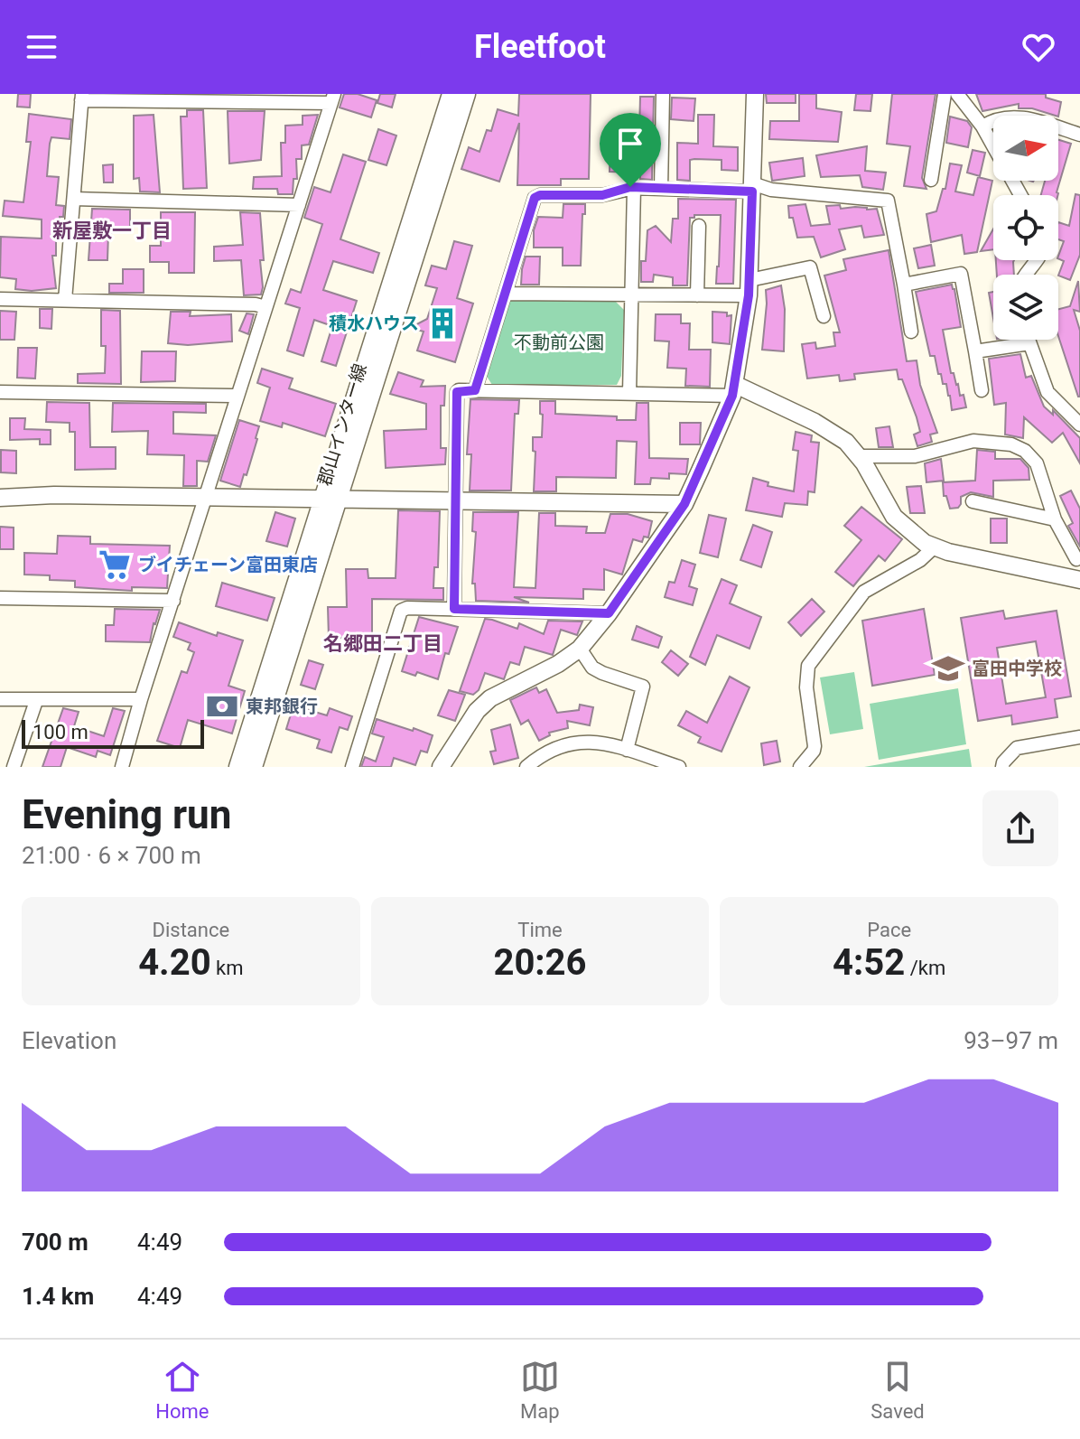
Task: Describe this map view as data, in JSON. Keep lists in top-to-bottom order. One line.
{"streets":{"street":["郡山インター線"]},"districts":["新屋敷一丁目","名郷田二丁目"],"parks":["不動前公園"],"places":{"building":["積水ハウス"],"supermarket":["ブイチェーン富田東店"],"school or university":["富田中学校"],"bank":["東邦銀行"]},"scale_bar":"100 m","north":"right","page":{"header":"Fleetfoot","scale":"100 m","heading":["Evening run","21:00 · 6 × 700 m"],"stats":[["Distance","4.20 km"],["Time","20:26"],["Pace","4:52 /km"]],"chart":["Elevation","93–97 m"],"list":[{"name":"700 m","note":"4:49"},{"name":"1.4 km","note":"4:49"}],"tabs":["Home","Map","Saved"]}}
